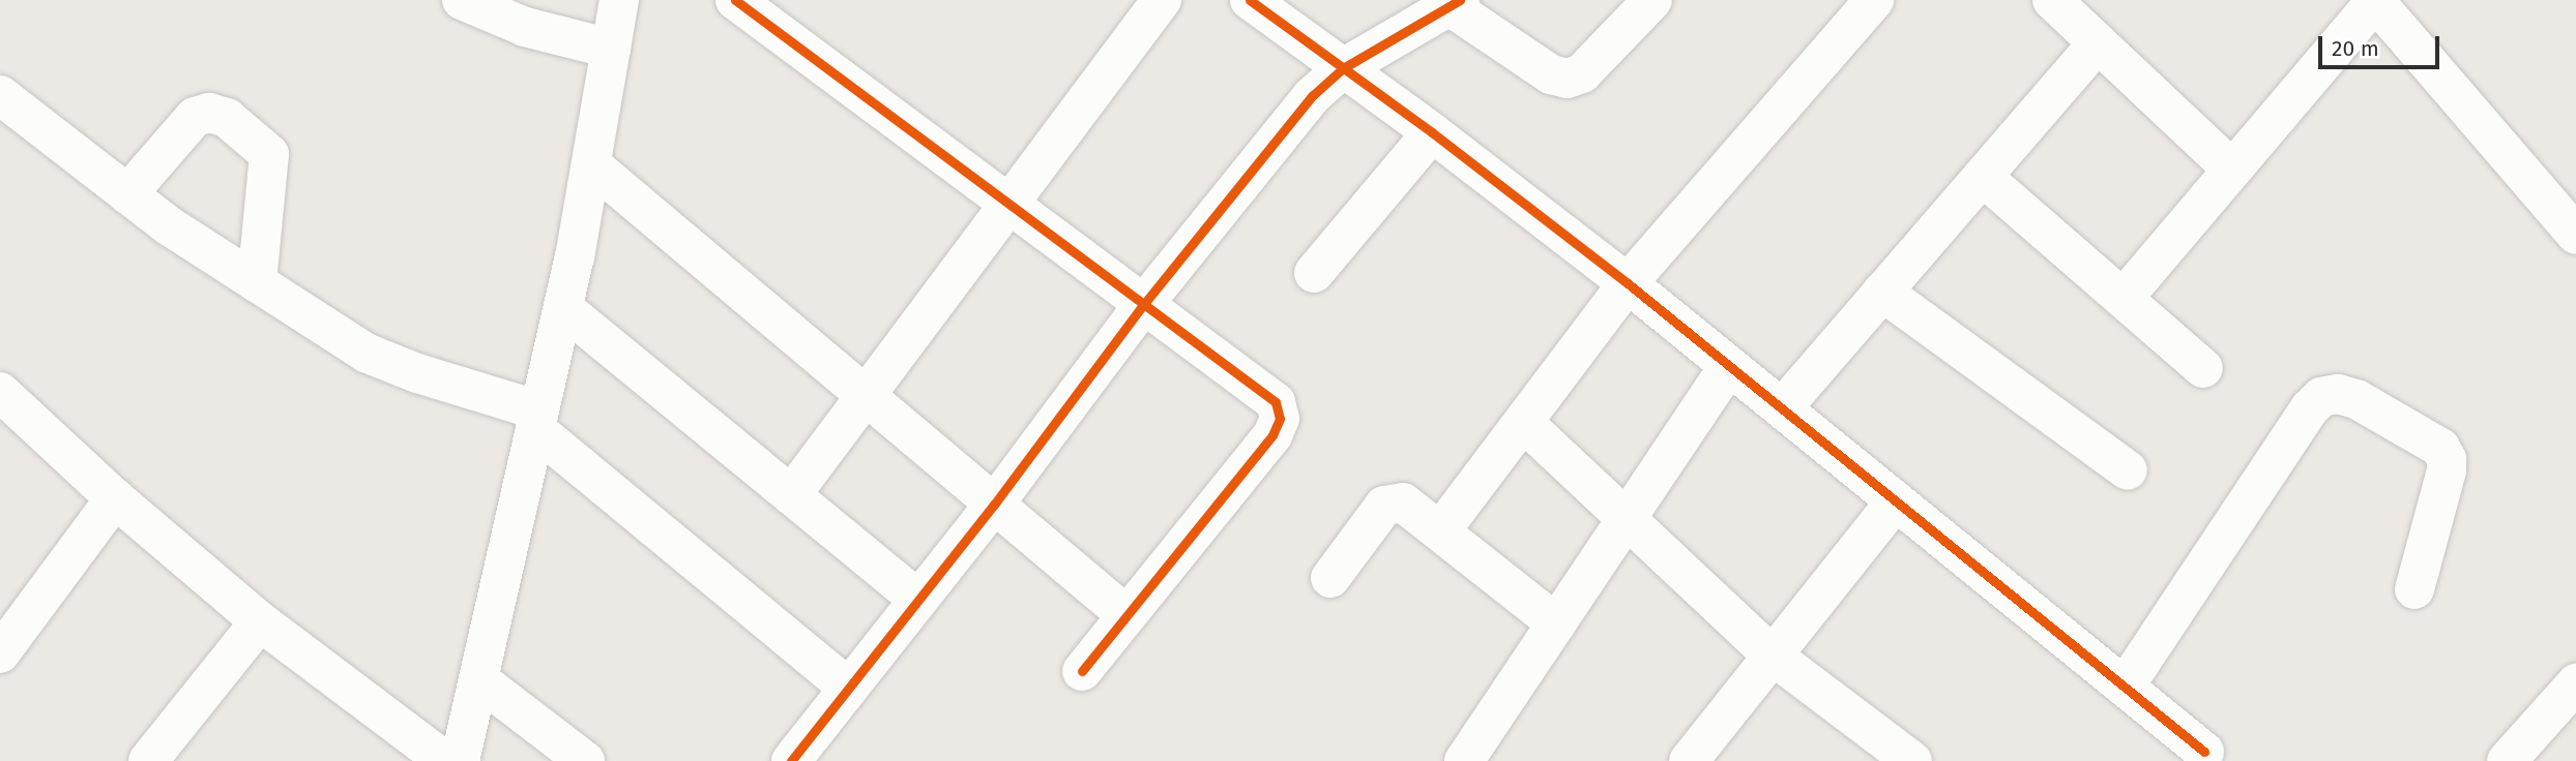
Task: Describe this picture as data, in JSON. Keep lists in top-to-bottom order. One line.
{"scale_bar":"20 m"}
